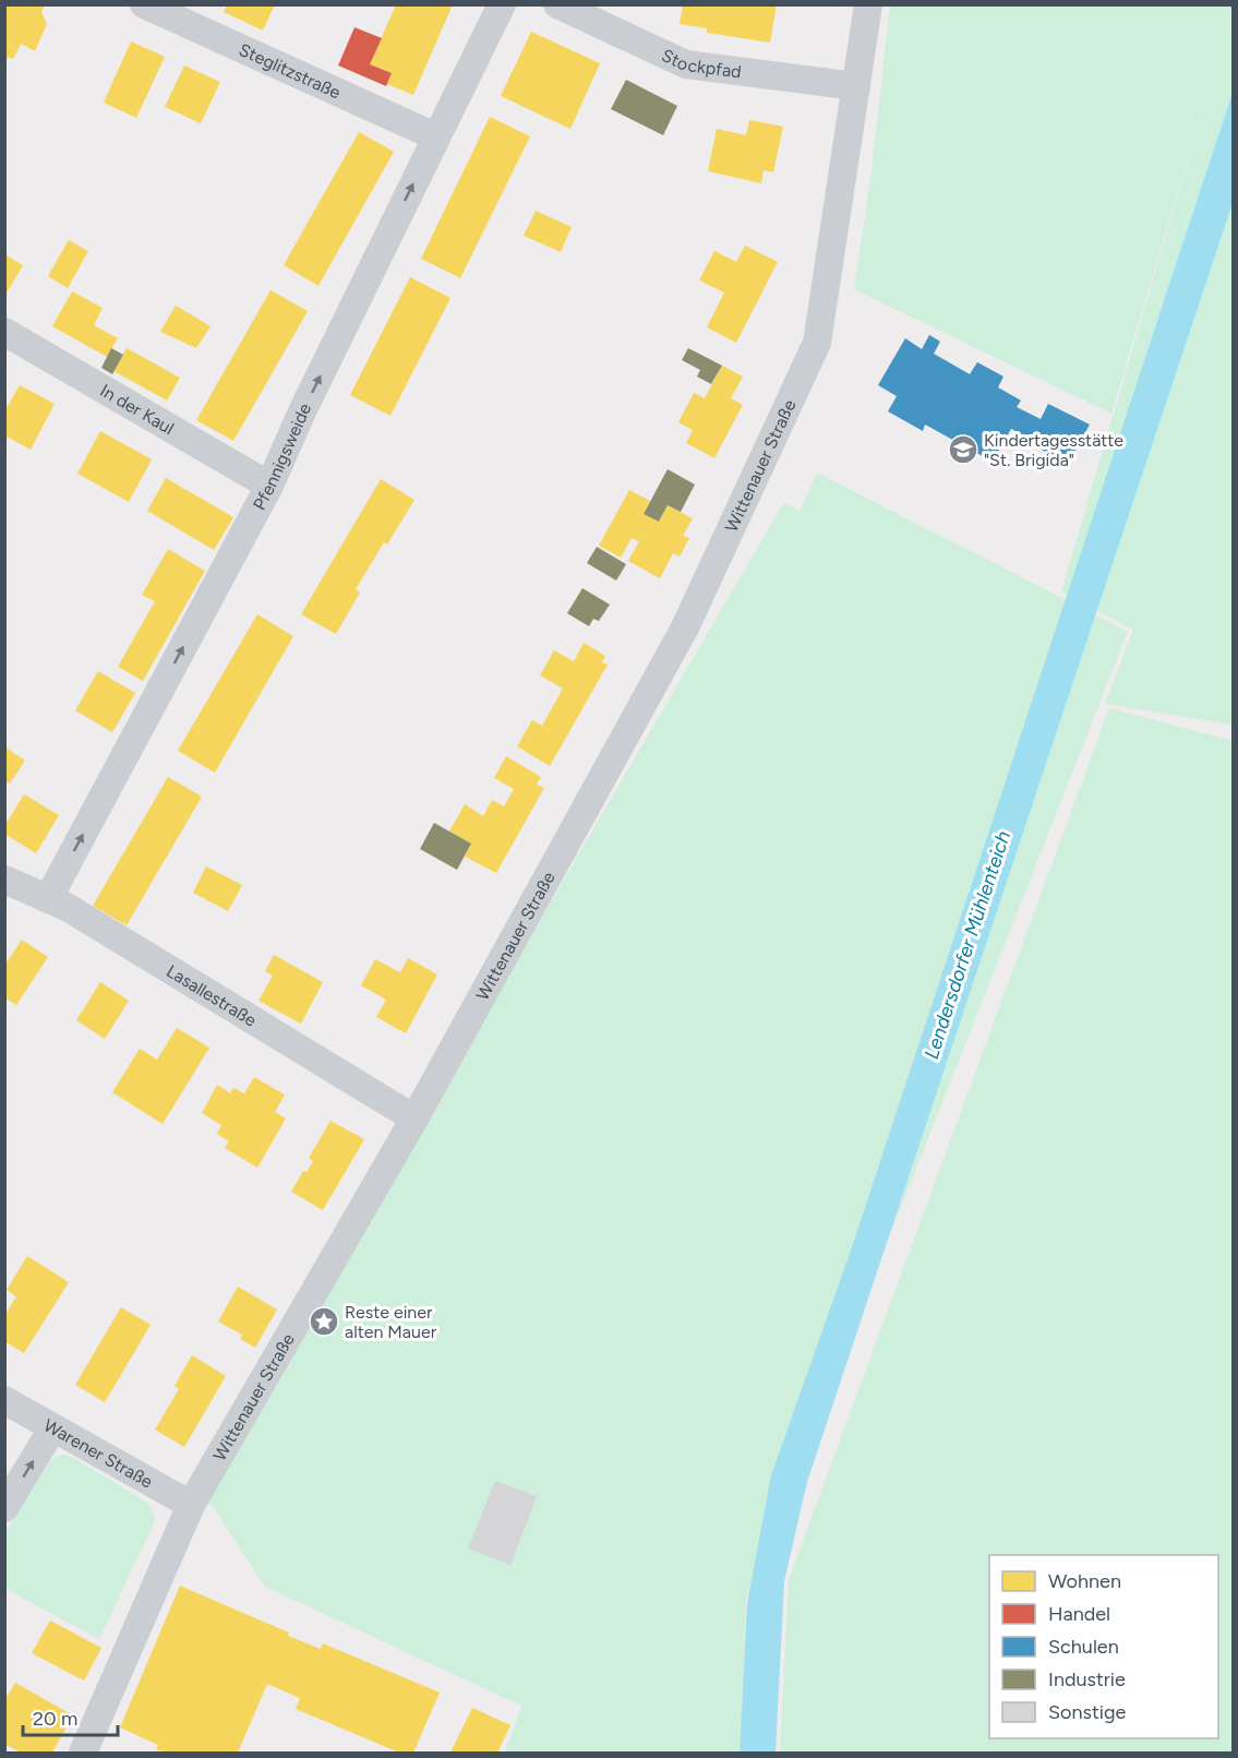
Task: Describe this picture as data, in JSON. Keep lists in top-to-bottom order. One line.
{"streets":{"street":["Stockpfad","Steglitzstraße","In der Kaul","Pfennigsweide","Wittenauer Straße","Lasallestraße","Warener Straße"]},"crossings":[["Stockpfad","Wittenauer Straße"],["Steglitzstraße","Pfennigsweide"],["In der Kaul","Pfennigsweide"],["Pfennigsweide","Lasallestraße"],["Wittenauer Straße","Lasallestraße"],["Wittenauer Straße","Warener Straße"]],"one_way":["Pfennigsweide"],"water":["Lendersdorfer Mühlenteich"],"places":{"school or university":["Kindertagesstätte \"St. Brigida\""],"place":["Reste einer alten Mauer"]},"legend":["Wohnen","Handel","Schulen","Industrie","Sonstige"],"scale_bar":"20 m"}
